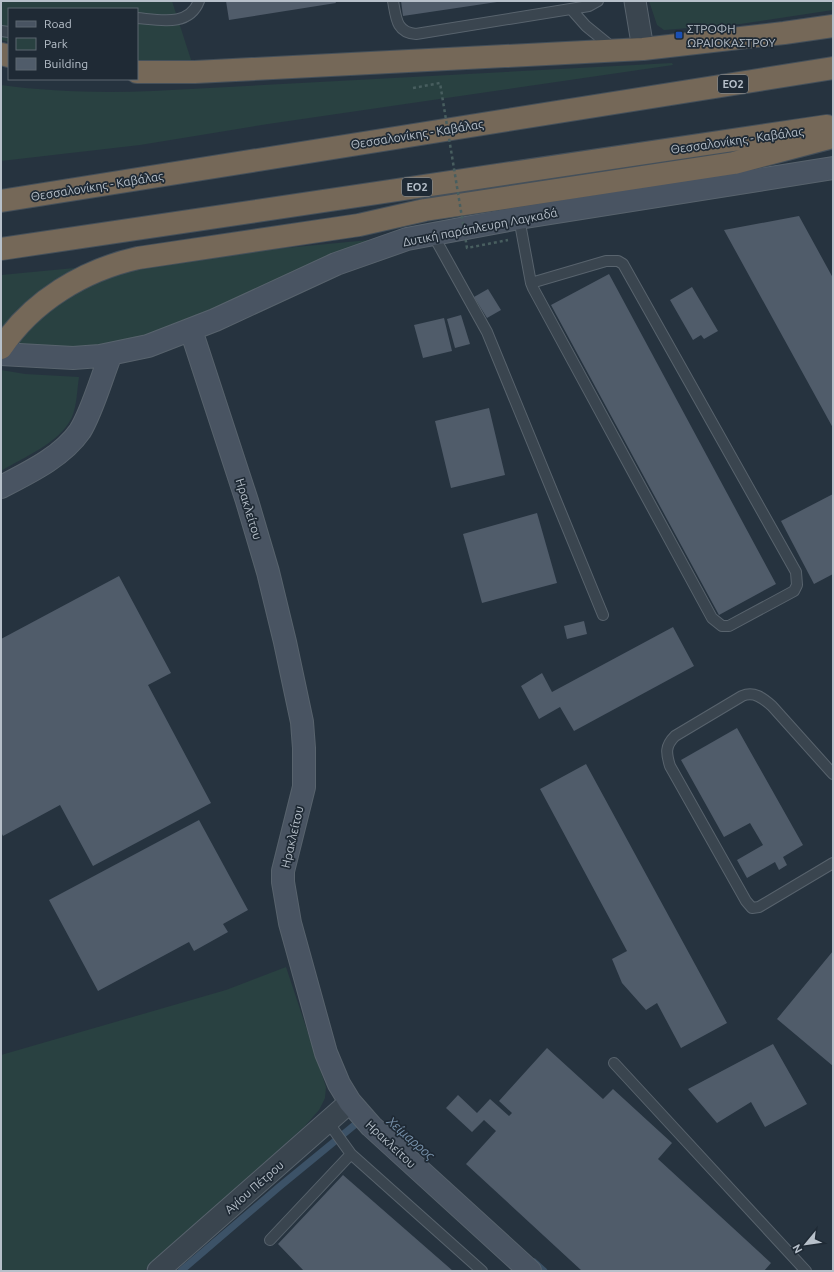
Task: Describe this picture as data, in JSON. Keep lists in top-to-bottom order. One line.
{"streets":{"highway":["ΕΟ2","Θεσσαλονίκης - Καβάλας"],"street":["Δυτική παράπλευρη Λαγκαδά","Ηρακλείτου","Αγίου Πέτρου"]},"crossings":[["Δυτική παράπλευρη Λαγκαδά","Ηρακλείτου"],["Ηρακλείτου","Αγίου Πέτρου"]],"water":["Χείμαρρος"],"places":{"transit":["ΣΤΡΟΦΗ ΩΡΑΙΟΚΑΣΤΡΟΥ"]},"legend":["Road","Park","Building"],"north":"bottom left"}
